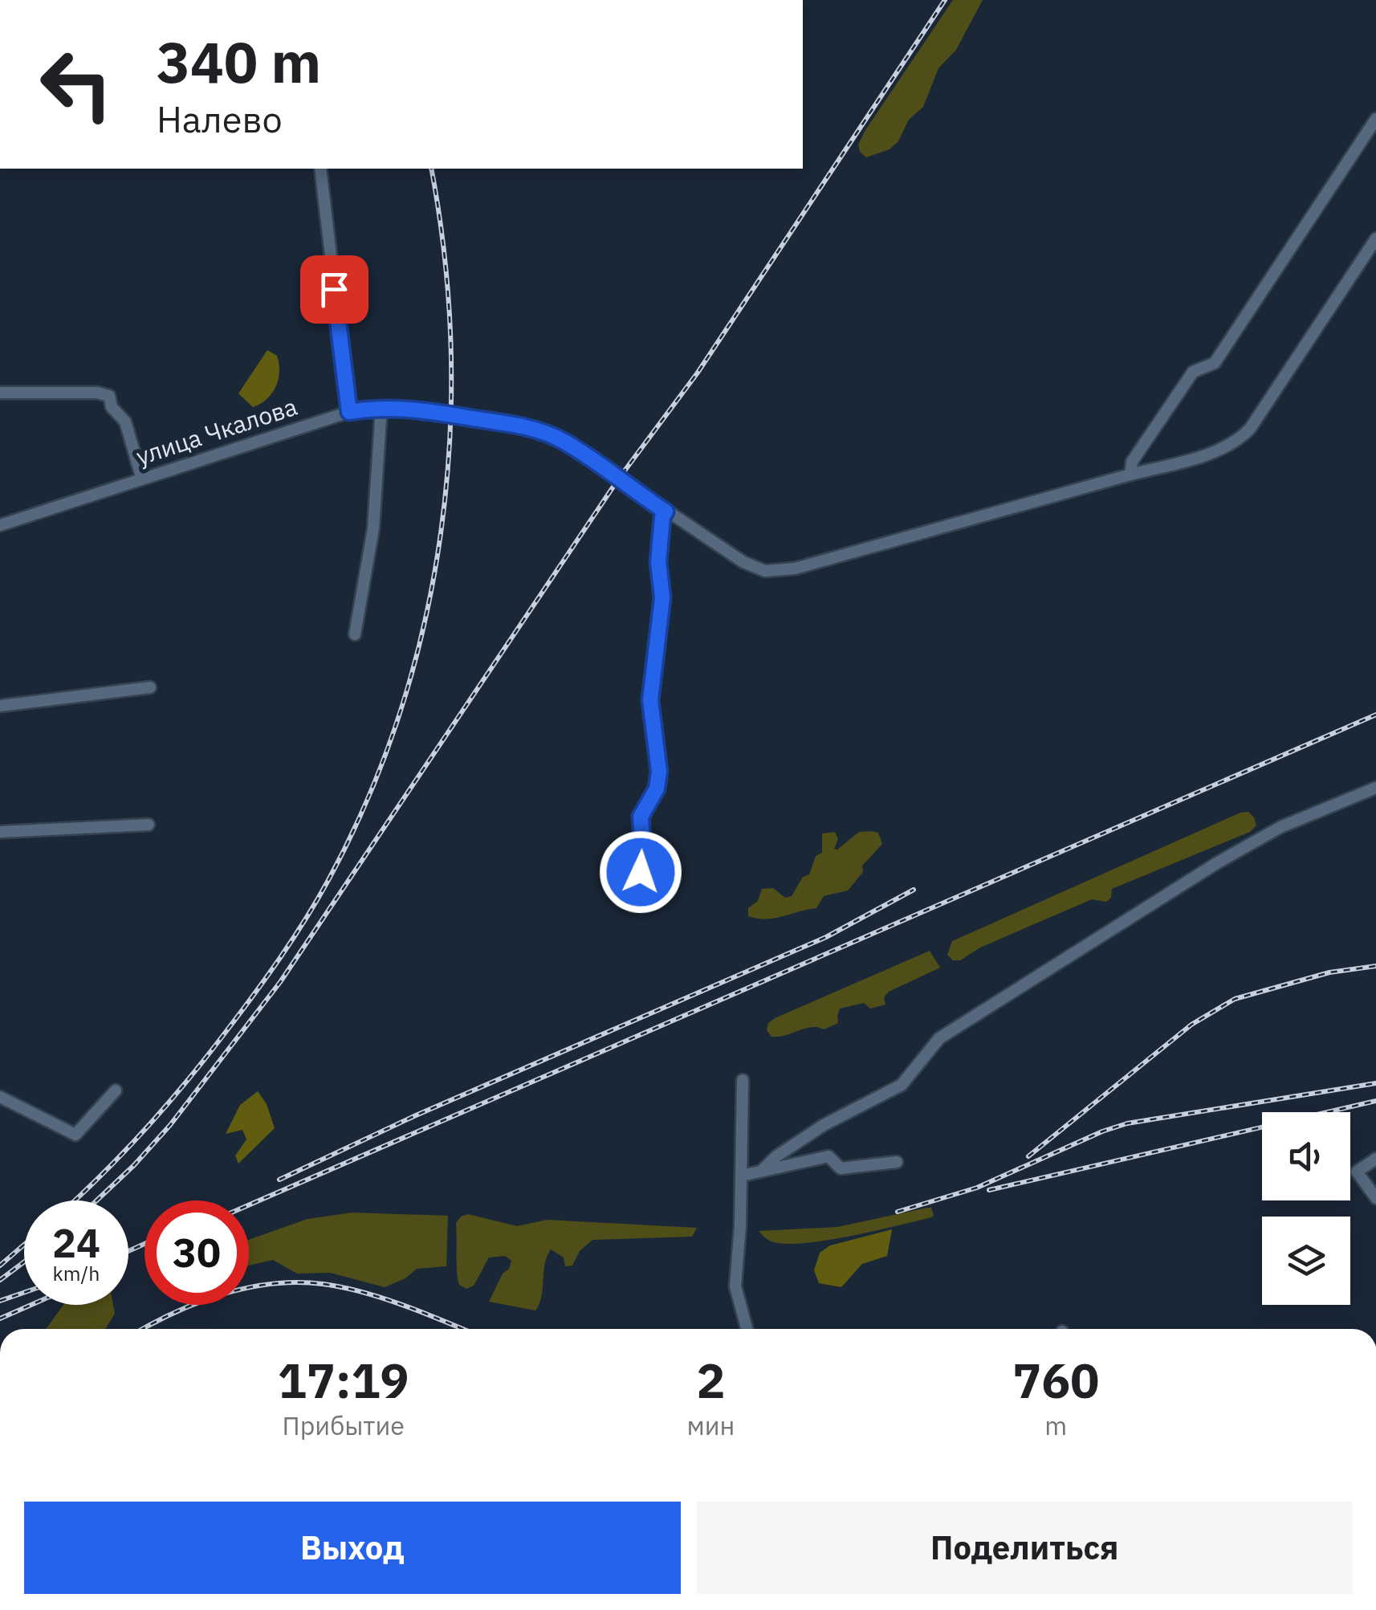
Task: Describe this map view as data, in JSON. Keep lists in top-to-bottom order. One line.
{"streets":{"street":["улица Чкалова"]},"page":{"turn":["340 m","Налево"],"speed":"24 km/h","limit":"30","eta":["17:19","Прибытие","2","мин","760","m"],"buttons":["Выход","Поделиться"]}}
